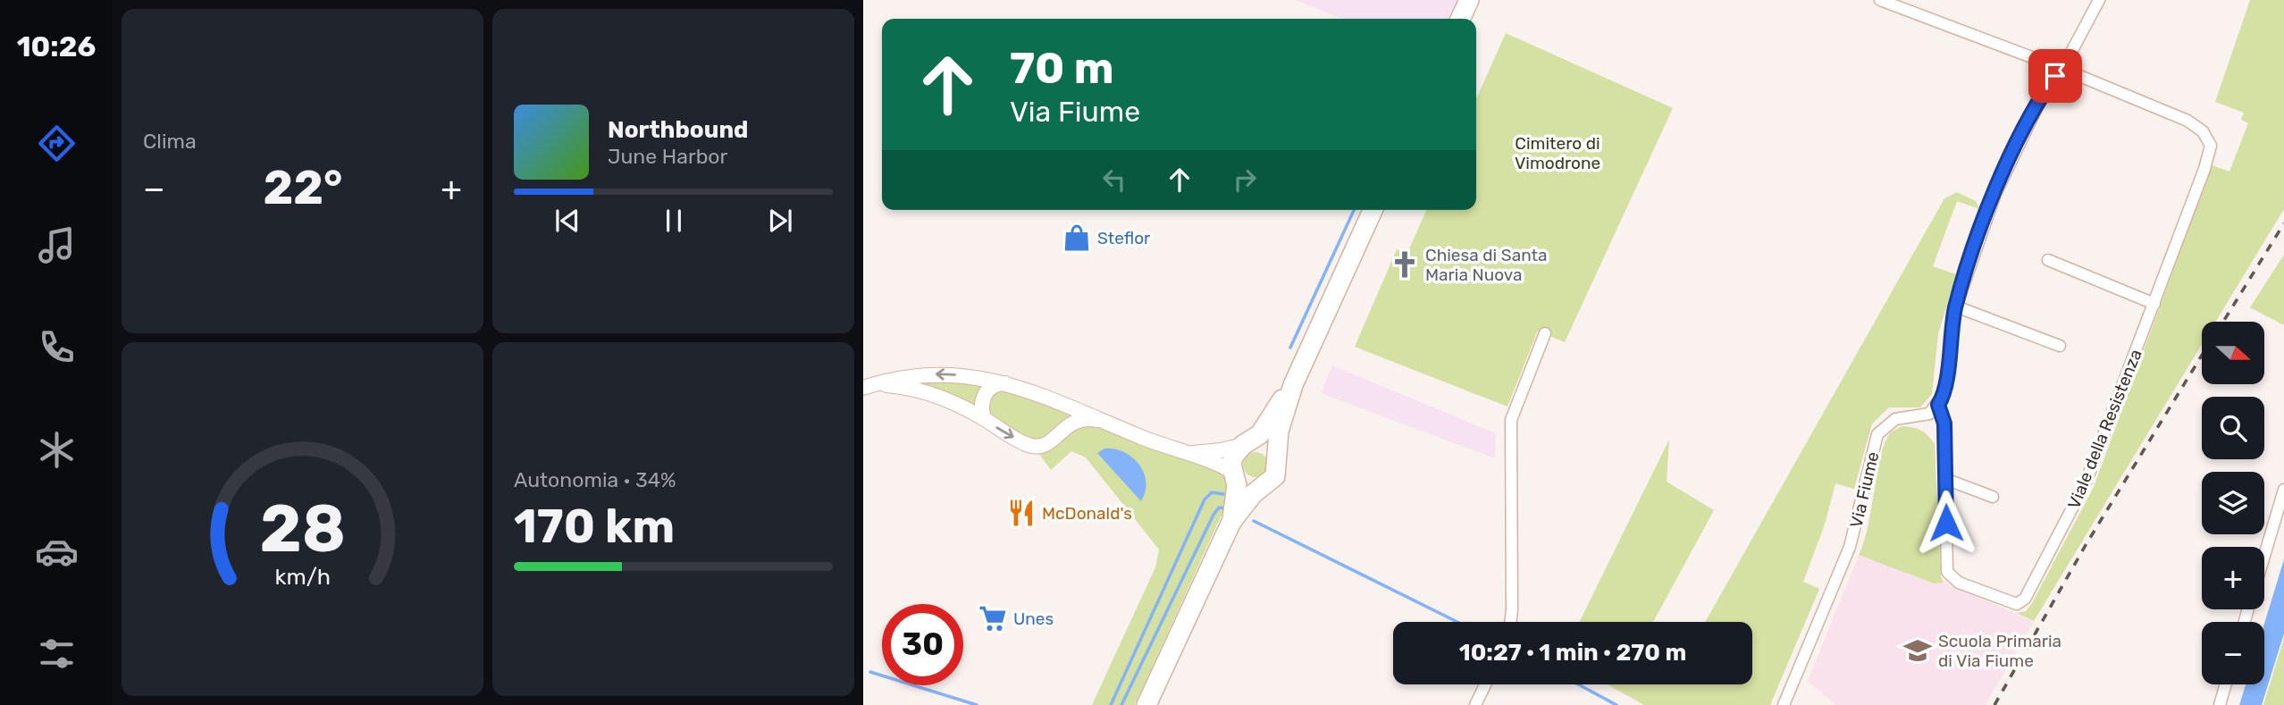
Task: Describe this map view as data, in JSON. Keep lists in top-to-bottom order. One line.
{"streets":{"street":["Viale della Resistenza","Via Fiume"]},"crossings":[["Viale della Resistenza","Via Fiume"]],"parks":["Cimitero di Vimodrone"],"places":{"shop":["Steflor"],"church":["Chiesa di Santa Maria Nuova"],"restaurant":["McDonald's"],"supermarket":["Unes"],"school or university":["Scuola Primaria di Via Fiume"]},"north":"right","page":{"tabs":"10:26","tile":["Clima",["Autonomia · 34%","170 km"]],"turn":["70 m","Via Fiume"],"song":["Northbound","June Harbor"],"heat":["−","22°","+"],"map_buttons":["+","−"],"limit":"30","trip":"10:27 · 1 min · 270 m","gauge":["28","km/h"]}}
